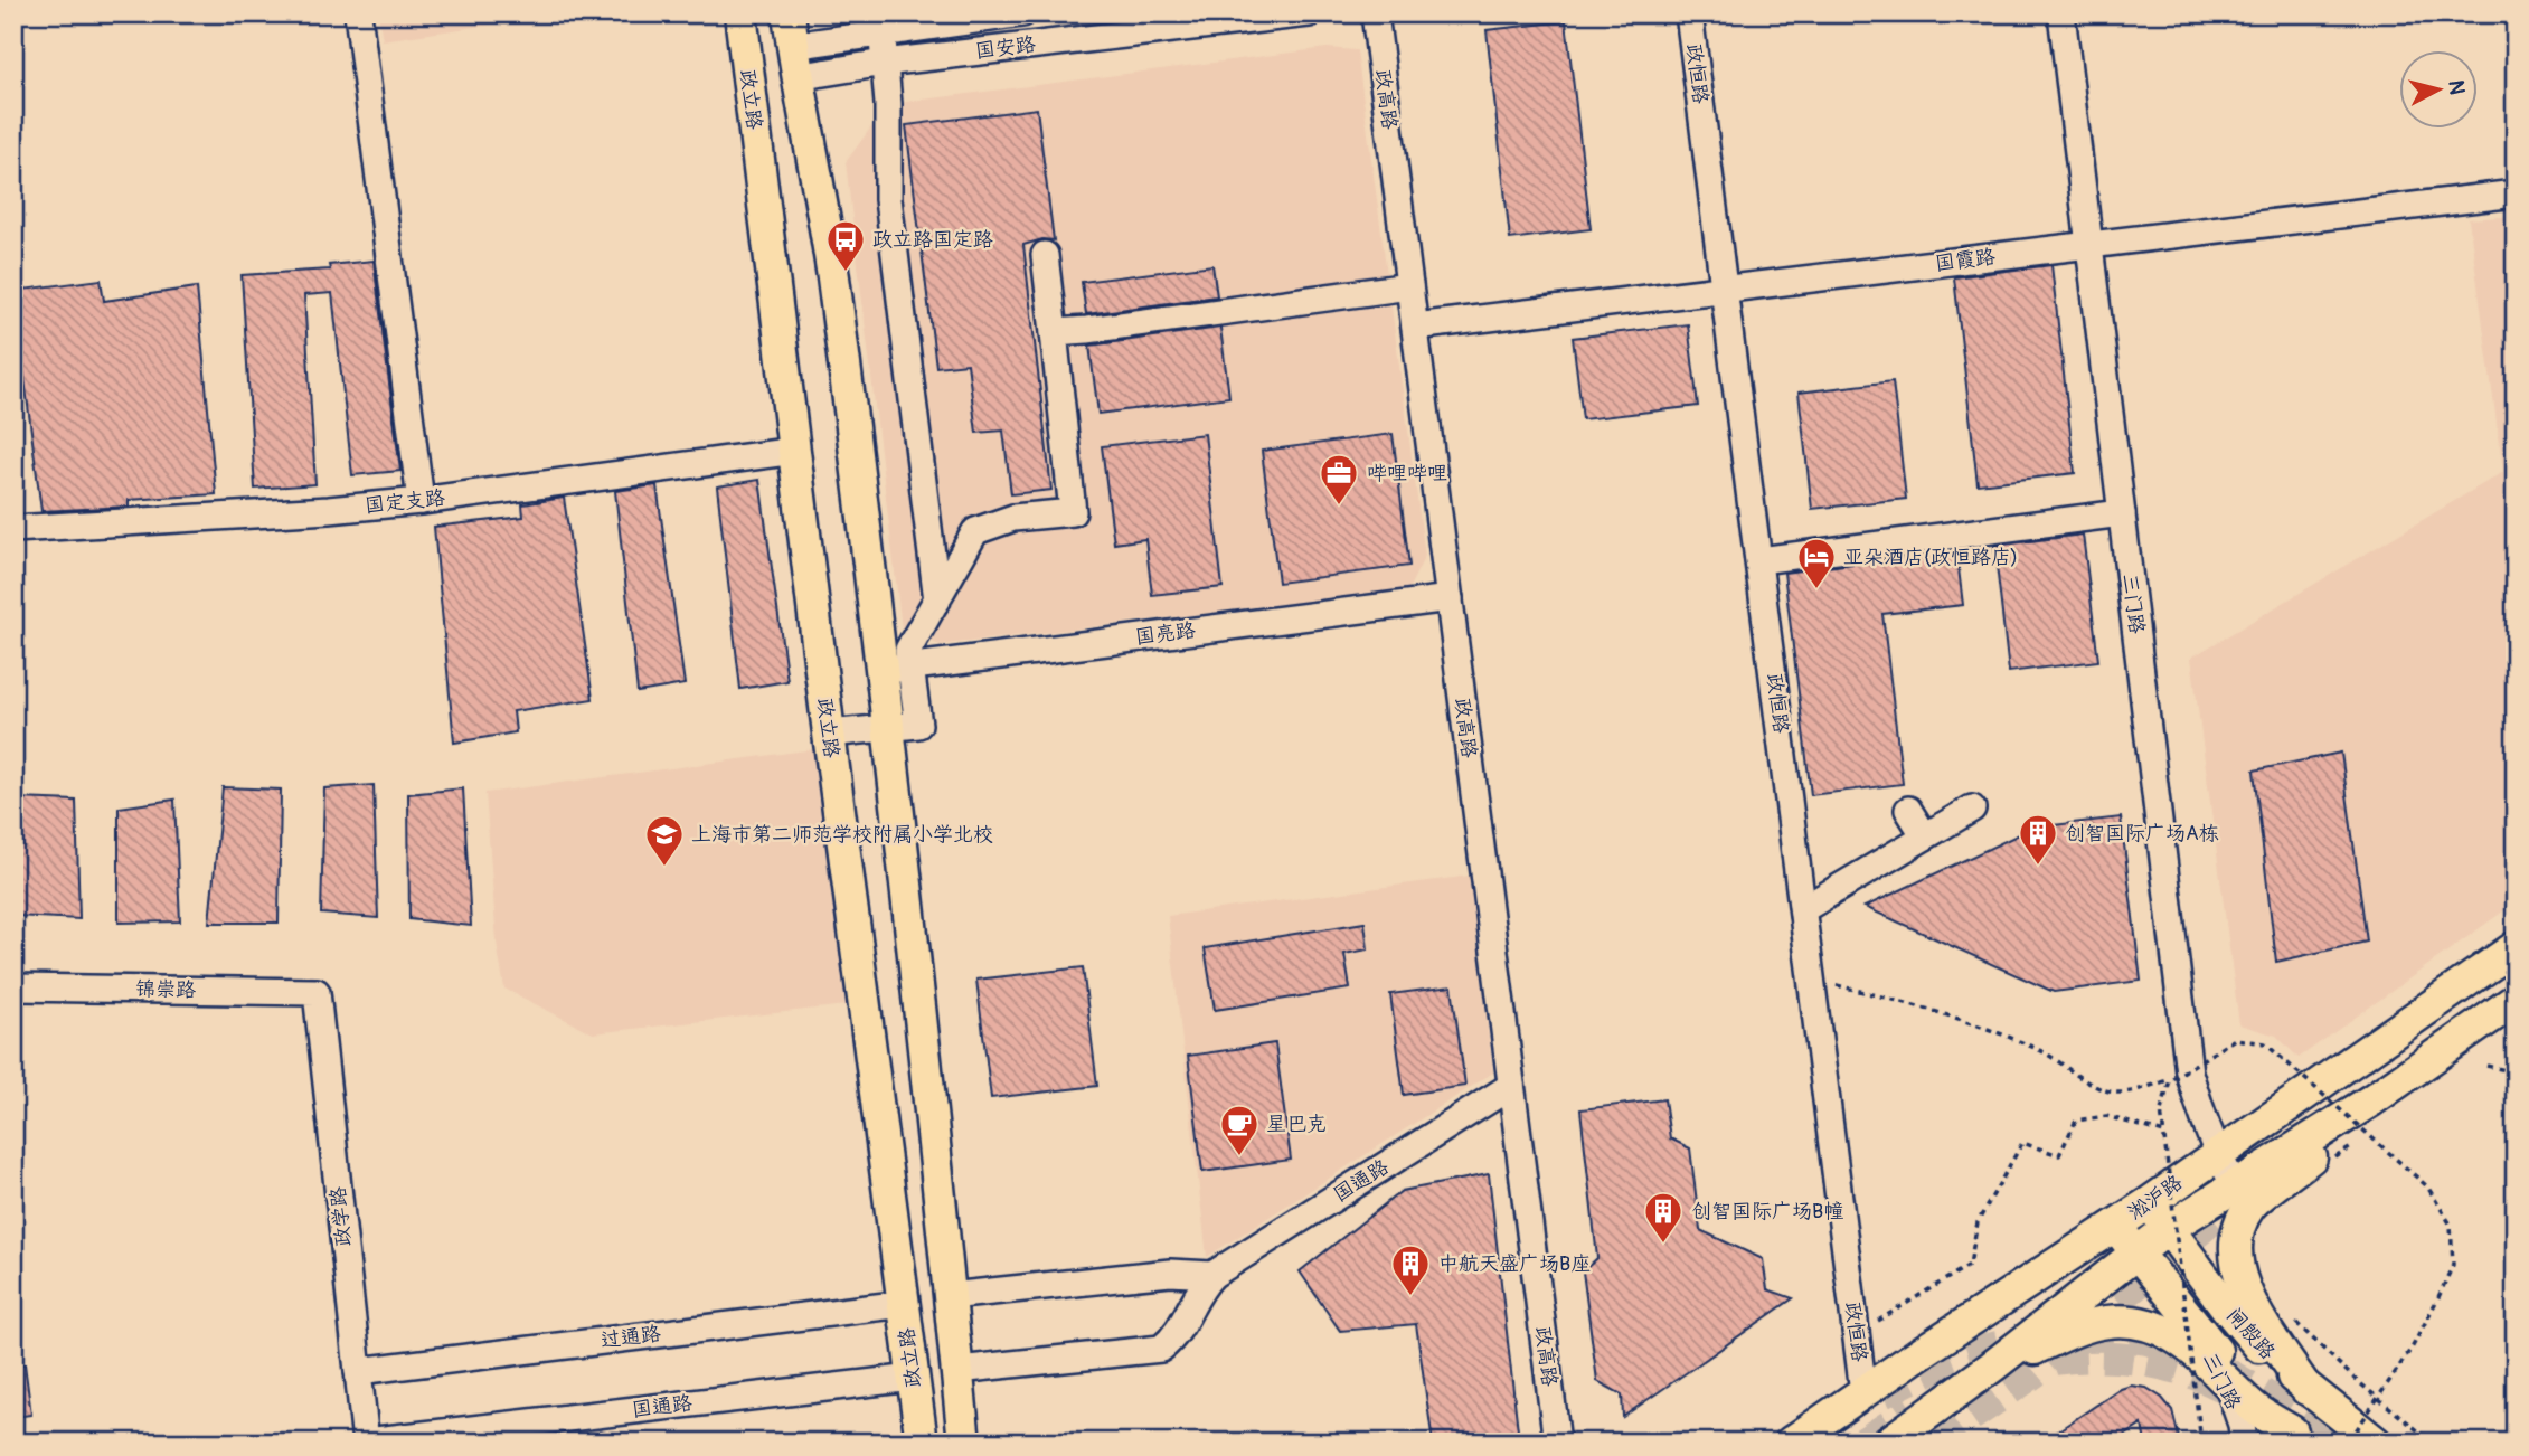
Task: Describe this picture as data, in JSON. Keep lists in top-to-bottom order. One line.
{"streets":{"main road":["政立路","淞沪路","闸殷路"],"street":["国安路","政恒路","政高路","国霞路","国定支路","三门路","国亮路","锦崇路","国通路","政学路","过通路"]},"crossings":[["政恒路","国霞路"],["政恒路","淞沪路"],["政立路","国定支路"],["政立路","国通路"],["政立路","过通路"],["政高路","国霞路"],["政高路","国亮路"],["政高路","国通路"],["国霞路","三门路"],["三门路","淞沪路"],["三门路","闸殷路"],["锦崇路","政学路"],["国通路","政学路"],["淞沪路","闸殷路"],["政学路","过通路"]],"places":{"bus stop":["政立路国定路"],"office":["哔哩哔哩"],"hotel":["亚朵酒店(政恒路店)"],"building":["创智国际广场A栋","创智国际广场B幢","中航天盛广场B座"],"school or university":["上海市第二师范学校附属小学北校"],"cafe":["星巴克"]},"north":"right"}
